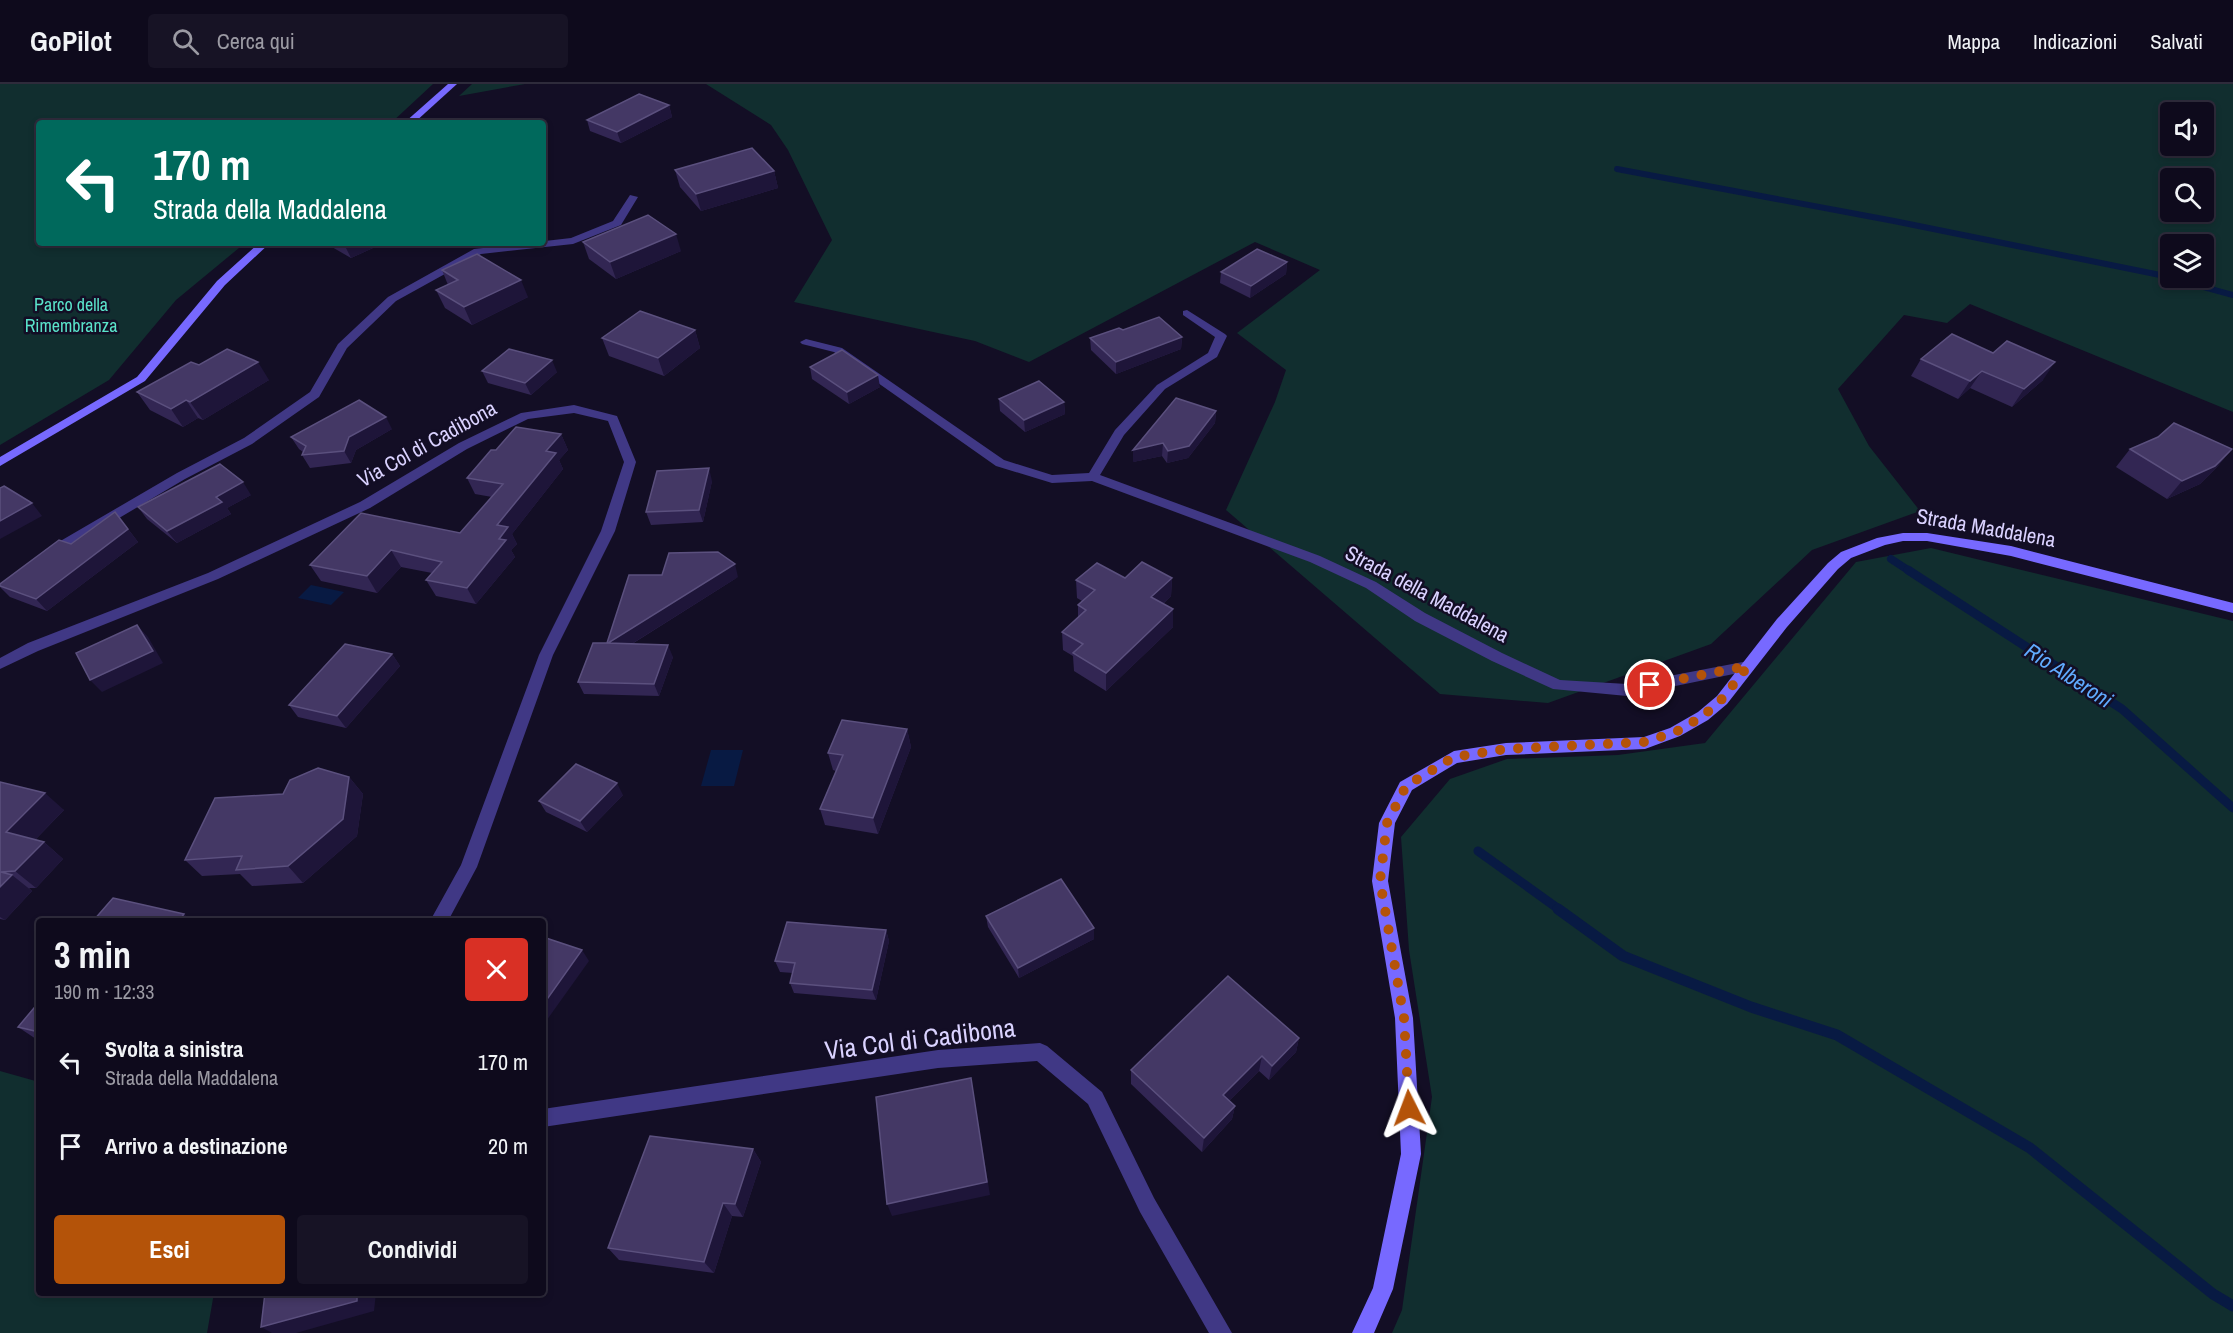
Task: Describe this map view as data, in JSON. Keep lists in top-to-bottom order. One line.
{"streets":{"street":["Via Col di Cadibona","Strada Maddalena","Strada della Maddalena"]},"crossings":[["Strada Maddalena","Strada della Maddalena"]],"water":["Rio Alberoni"],"parks":["Parco della Rimembranza"],"page":{"header":"GoPilot","search":"Cerca qui","nav":["Mappa","Indicazioni","Salvati"],"turn":["170 m","Strada della Maddalena"],"heading":["3 min","190 m · 12:33"],"list":[{"name":"Svolta a sinistra","note":"Strada della Maddalena","value":"170 m"},{"name":"Arrivo a destinazione","value":"20 m"}],"buttons":["Esci","Condividi"]}}
